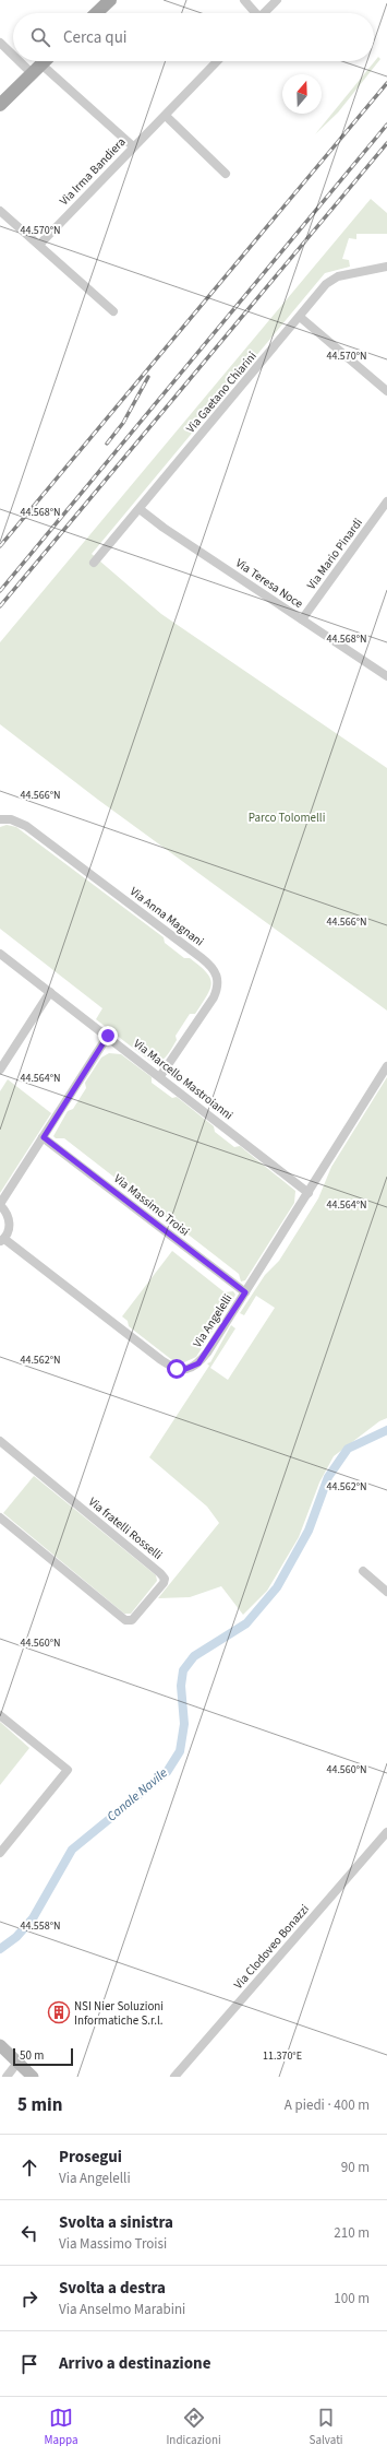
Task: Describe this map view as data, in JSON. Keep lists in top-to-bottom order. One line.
{"streets":{"street":["Via Irma Bandiera","Via Gaetano Chiarini","Via Mario Pinardi","Via Teresa Noce","Via Anna Magnani","Via Marcello Mastroianni","Via Massimo Troisi","Via Angelelli","Via fratelli Rosselli","Via Clodoveo Bonazzi"]},"crossings":[["Via Gaetano Chiarini","Via Teresa Noce"],["Via Mario Pinardi","Via Teresa Noce"],["Via Anna Magnani","Via Marcello Mastroianni"],["Via Marcello Mastroianni","Via Angelelli"],["Via Massimo Troisi","Via Angelelli"]],"water":["Canale Navile"],"parks":["Parco Tolomelli"],"places":{"building":["NSI Nier Soluzioni Informatiche S.r.l."]},"scale_bar":"50 m","north":"top","page":{"search":"Cerca qui","scale":"50 m","heading":["5 min","A piedi · 400 m"],"list":[["Prosegui","Via Angelelli","90 m"],["Svolta a sinistra","Via Massimo Troisi","210 m"],["Svolta a destra","Via Anselmo Marabini","100 m"],"Arrivo a destinazione"],"nav":["Mappa","Indicazioni","Salvati"]},"coordinates":["44.570°N","44.568°N","44.566°N","44.564°N","44.562°N","44.560°N","44.558°N","11.370°E"]}
